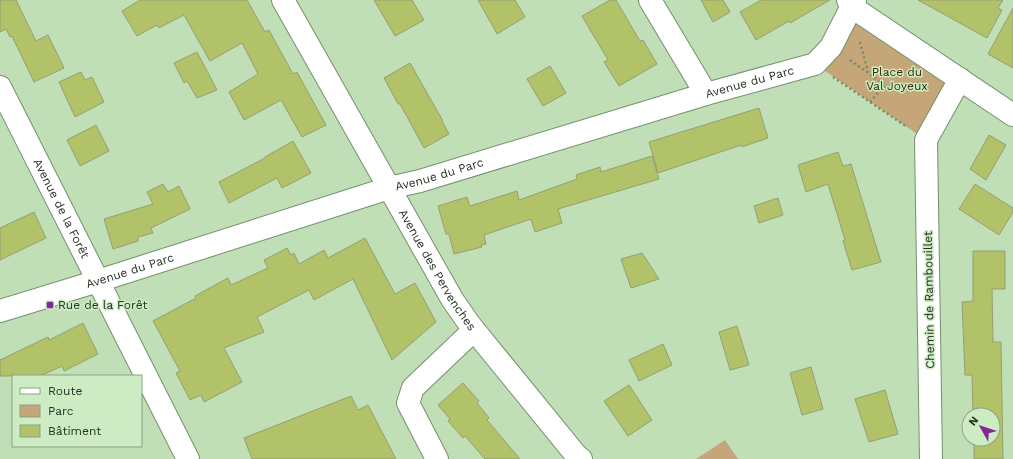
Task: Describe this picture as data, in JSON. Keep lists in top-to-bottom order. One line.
{"streets":{"street":["Avenue du Parc","Avenue de la Forêt","Avenue des Pervenches","Chemin de Rambouillet"]},"crossings":[["Avenue du Parc","Avenue de la Forêt"],["Avenue du Parc","Avenue des Pervenches"]],"parks":["Place du Val Joyeux"],"places":{"transit":["Rue de la Forêt"]},"legend":["Route","Parc","Bâtiment"],"north":"top left"}
